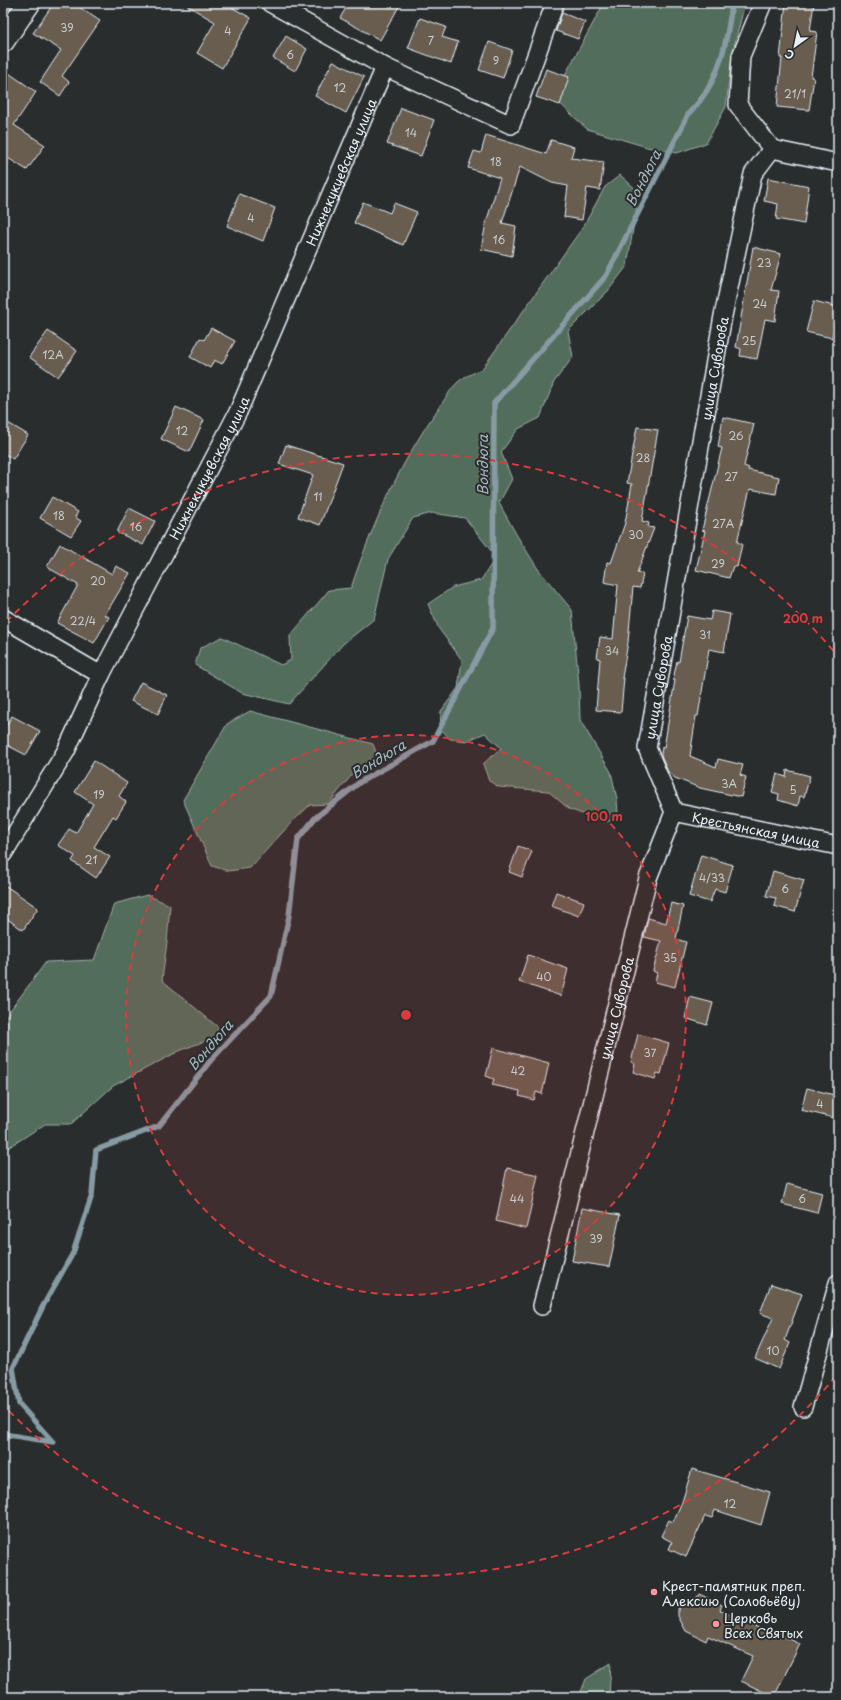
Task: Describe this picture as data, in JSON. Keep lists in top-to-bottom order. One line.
{"streets":{"street":["Нижнекукуевская улица","улица Суворова","Крестьянская улица"]},"crossings":[["улица Суворова","Крестьянская улица"]],"water":["Вондюга"],"places":["Крест-памятник преп. Алексию (Соловьёву)","Церковь Всех Святых"],"house_numbers":["39","4","7","6","9","12","21/1","14","18","4","16","23","24","25","12А","12","26","28","27","11","18","27А","16","30","29","20","22/4","31","34","3А","5","19","21","4/33","6","35","40","37","42","4","44","6","39","10","12"],"north":"bottom left","rings":["200 m","100 m"]}
